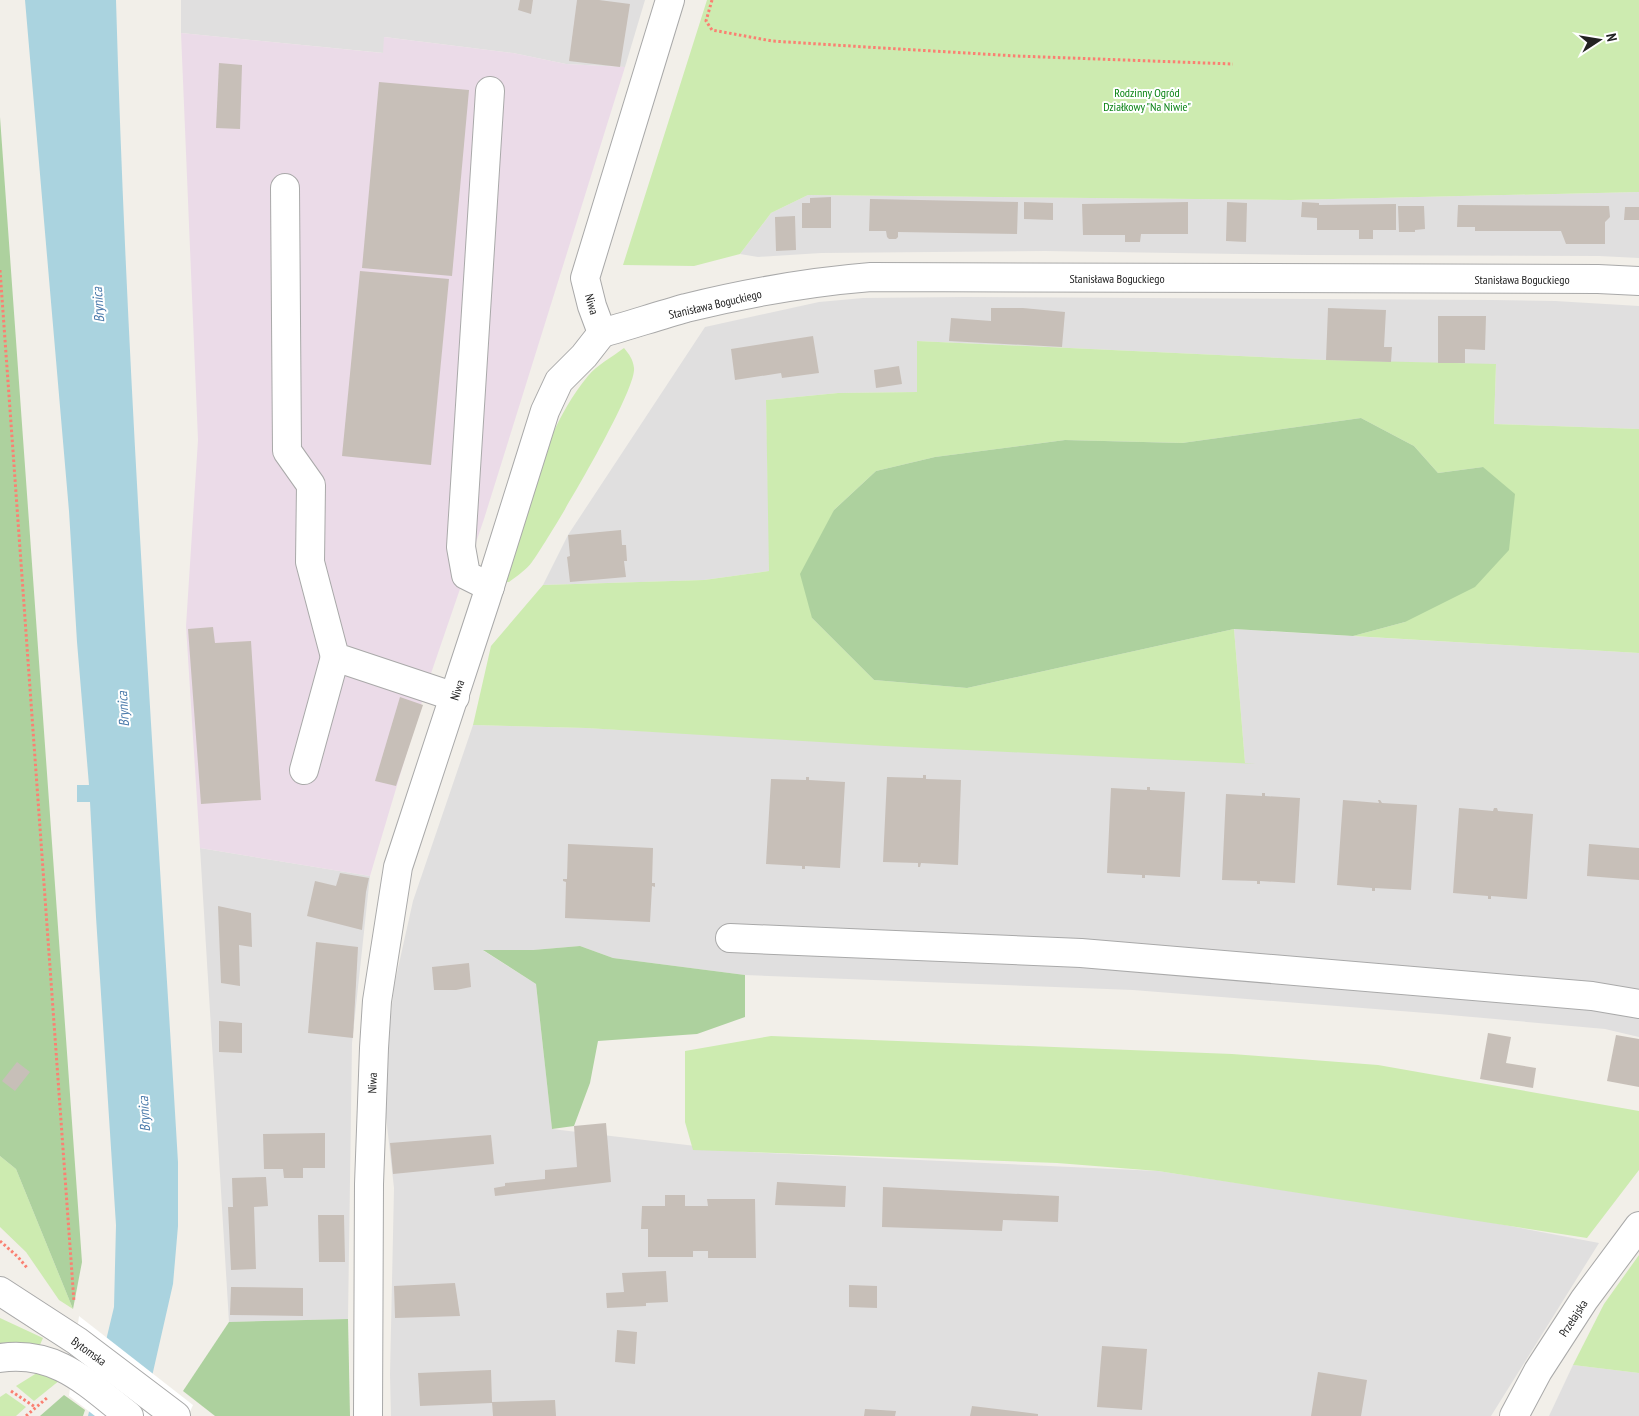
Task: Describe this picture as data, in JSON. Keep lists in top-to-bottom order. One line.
{"streets":{"street":["Stanisława Boguckiego","Niwa","Przełajska","Bytomska"]},"crossings":[["Stanisława Boguckiego","Niwa"]],"water":["Brynica"],"parks":["Rodzinny Ogród Działkowy \"Na Niwie\""],"north":"right"}
